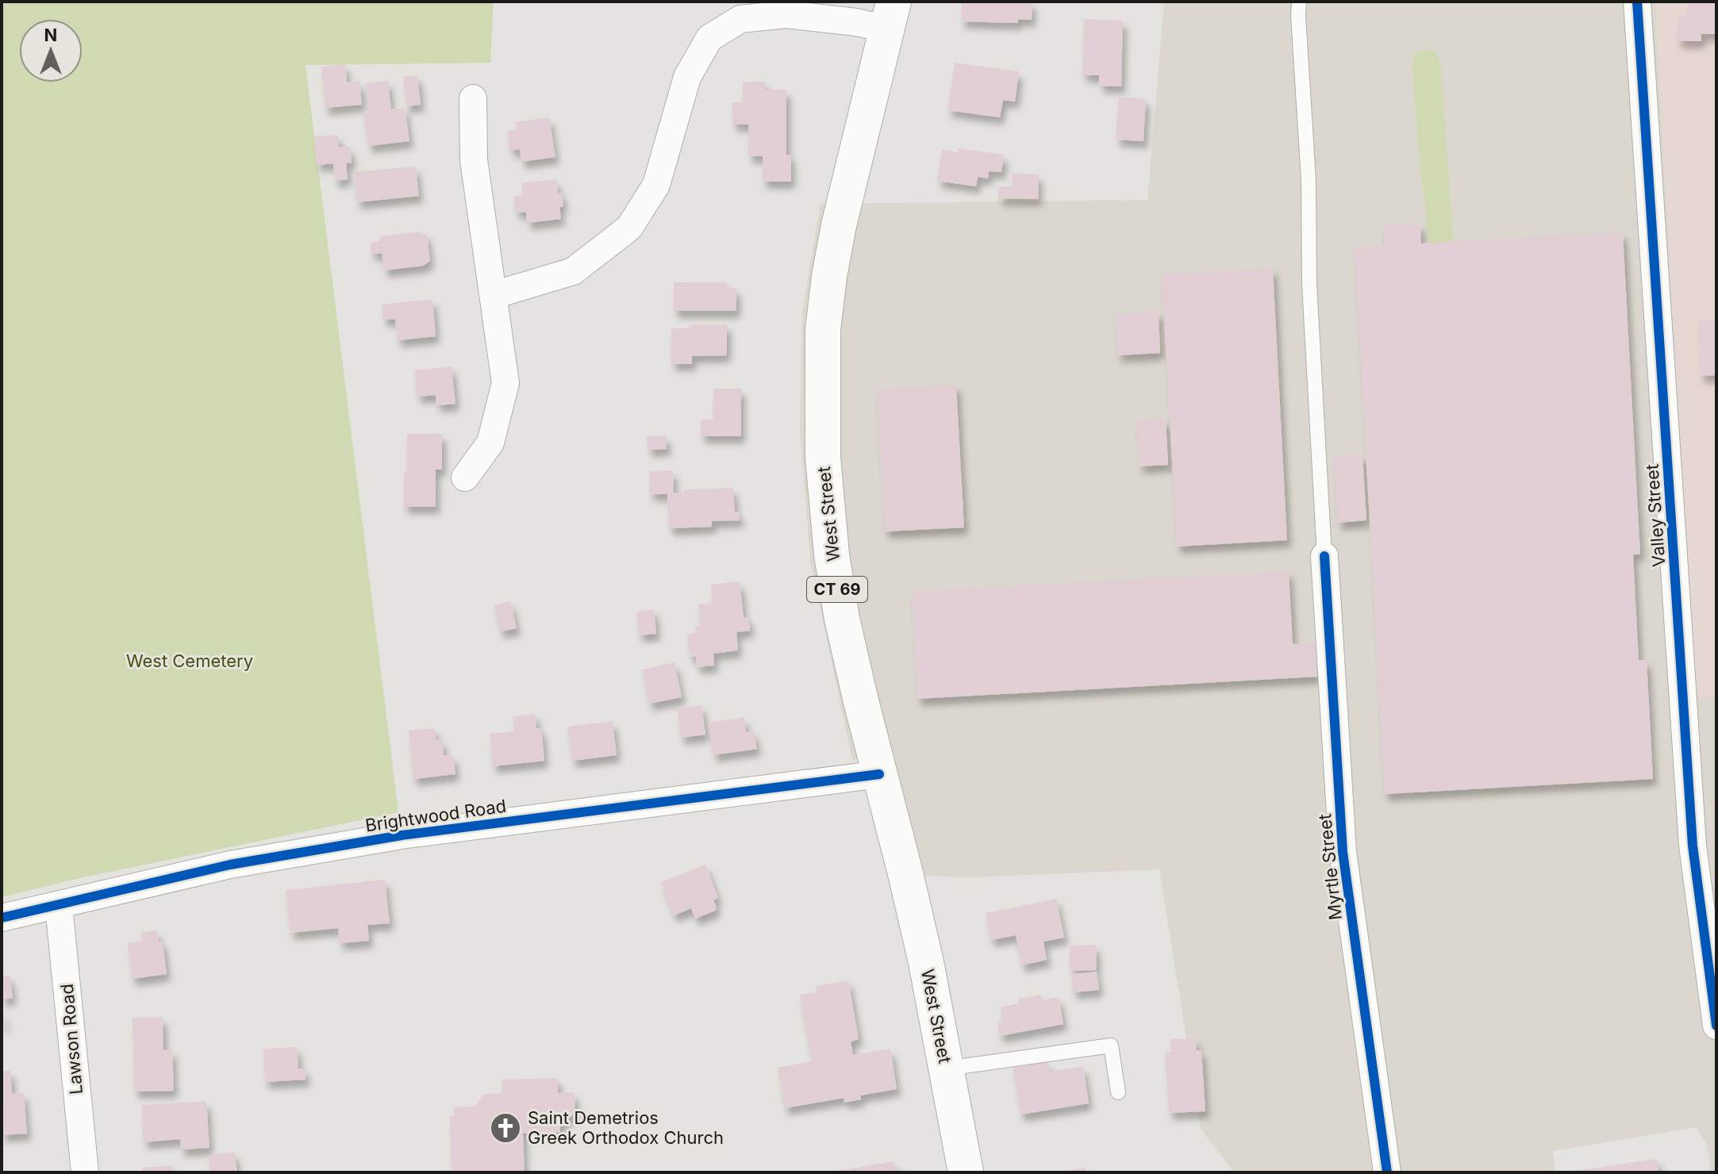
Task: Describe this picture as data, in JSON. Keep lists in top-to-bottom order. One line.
{"streets":{"main road":["West Street","CT 69"],"street":["Valley Street","Brightwood Road","Myrtle Street","Lawson Road"]},"crossings":[["West Street","Brightwood Road"],["Brightwood Road","Lawson Road"]],"parks":["West Cemetery"],"places":{"church":["Saint Demetrios Greek Orthodox Church"]},"north":"top"}
